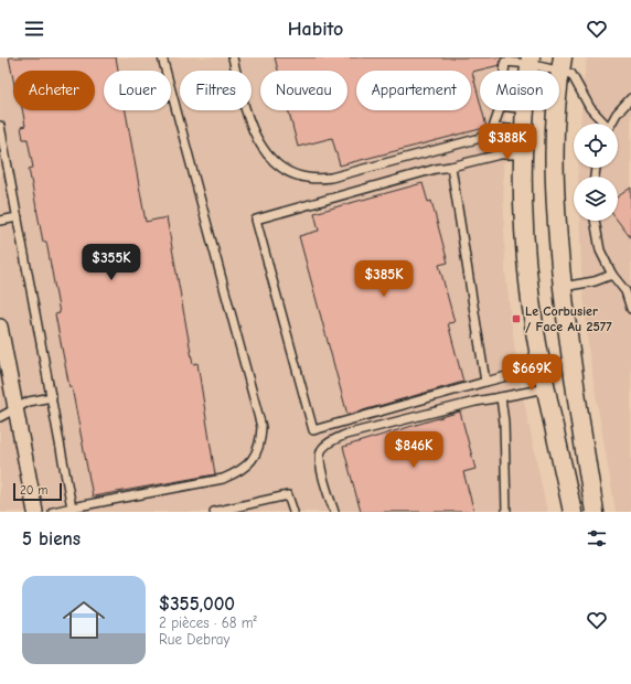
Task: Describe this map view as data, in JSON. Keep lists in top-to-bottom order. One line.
{"places":{"transit":["Le Corbusier / Face Au 2577"]},"scale_bar":"20 m","page":{"header":"Habito","chip":["Acheter","Louer","Filtres","Nouveau","Appartement","Maison"],"price":["$388K","$355K","$385K","$669K","$846K"],"scale":"20 m","heading":"5 biens","list":[{"name":"$355,000","note":"2 pièces · 68 m² · Rue Debray"}]}}
